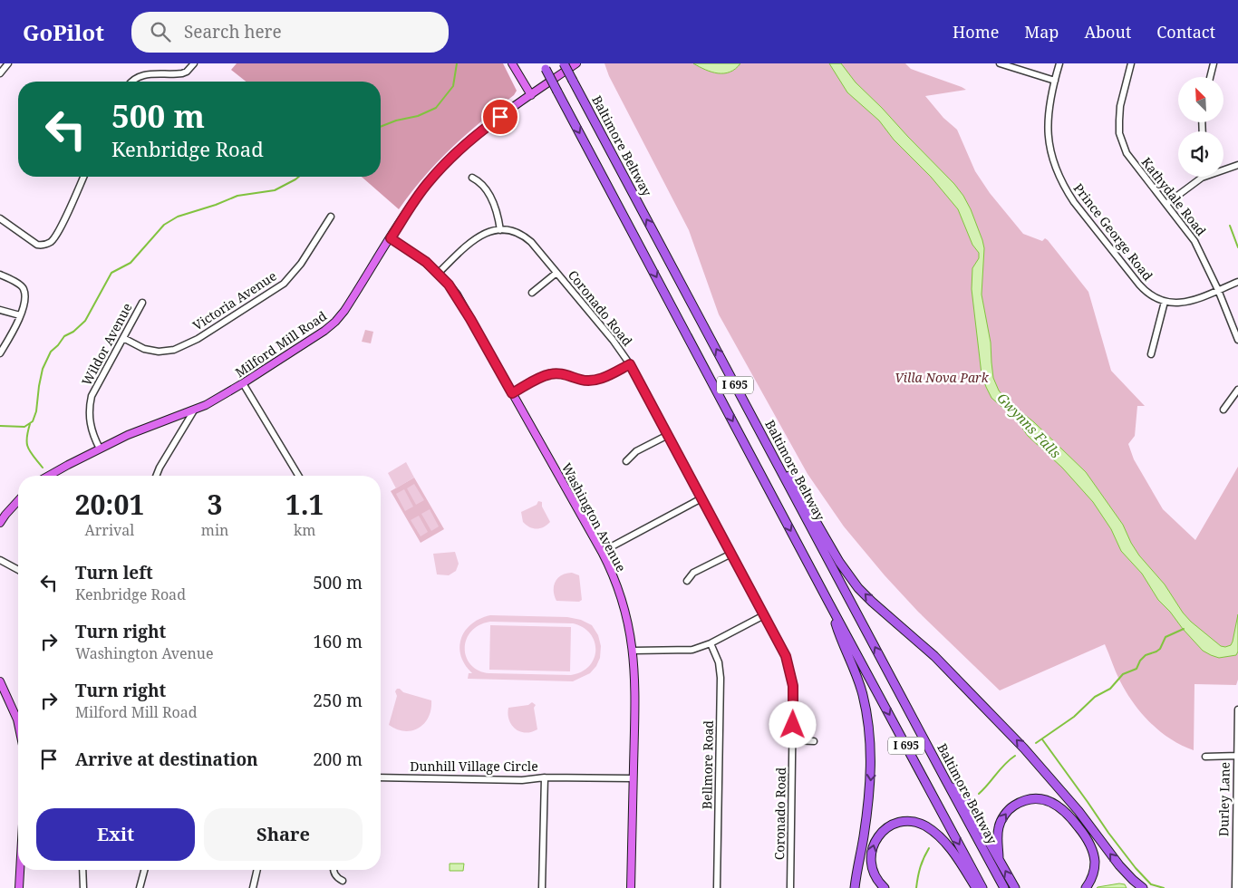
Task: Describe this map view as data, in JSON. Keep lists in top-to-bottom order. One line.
{"streets":{"highway":["Baltimore Beltway","I 695"],"main road":["Milford Mill Road","Washington Avenue"],"street":["Kathydale Road","Prince George Road","Victoria Avenue","Coronado Road","Wildor Avenue","Bellmore Road","Dunhill Village Circle","Durley Lane"]},"crossings":[["Victoria Avenue","Wildor Avenue"],["Wildor Avenue","Milford Mill Road"],["Milford Mill Road","Washington Avenue"]],"water":["Gwynns Falls"],"parks":["Villa Nova Park"],"north":"top left","page":{"header":"GoPilot","search":"Search here","nav":["Home","Map","About","Contact"],"turn":["500 m","Kenbridge Road"],"eta":["20:01","Arrival","3","min","1.1","km"],"list":[{"name":"Turn left","note":"Kenbridge Road","value":"500 m"},{"name":"Turn right","note":"Washington Avenue","value":"160 m"},{"name":"Turn right","note":"Milford Mill Road","value":"250 m"},{"name":"Arrive at destination","value":"200 m"}],"buttons":["Exit","Share"]}}
